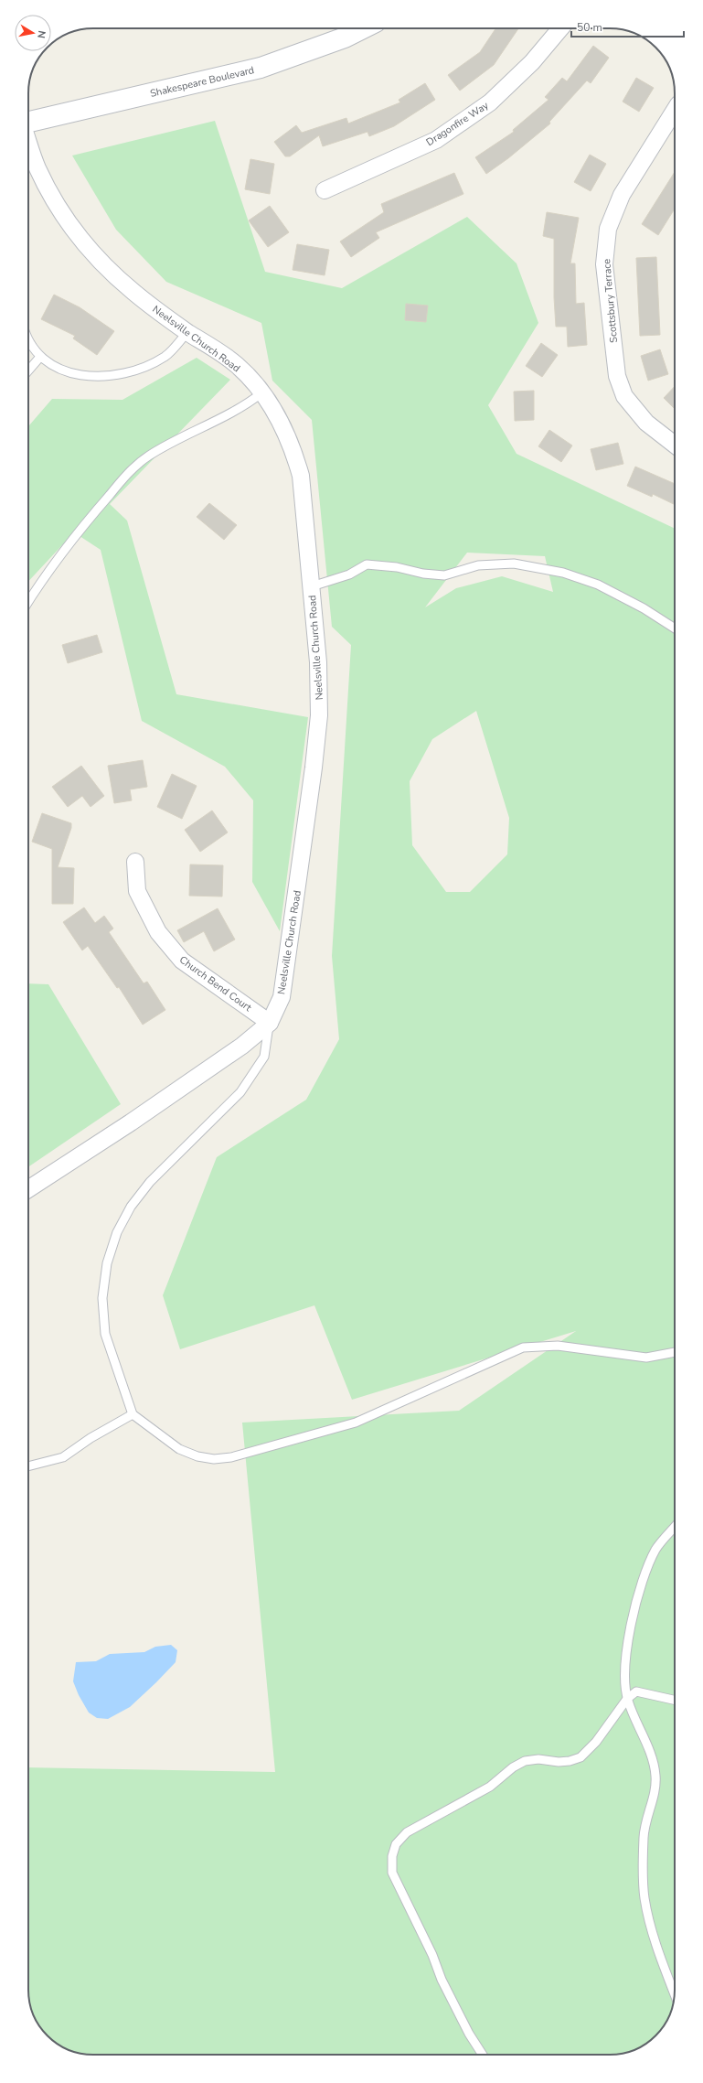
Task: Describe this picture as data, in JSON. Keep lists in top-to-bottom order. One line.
{"streets":{"street":["Shakespeare Boulevard","Dragonfire Way","Scottsbury Terrace","Neelsville Church Road","Church Bend Court"]},"crossings":[["Neelsville Church Road","Church Bend Court"]],"scale_bar":"50 m","north":"right"}
